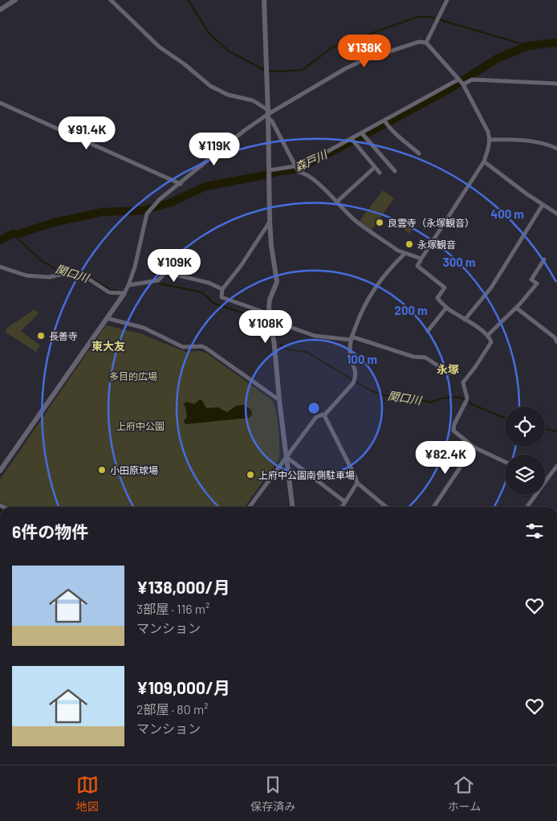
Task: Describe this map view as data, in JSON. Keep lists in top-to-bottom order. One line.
{"districts":["東大友","永塚"],"water":["森戸川","関口川"],"parks":["多目的広場","上府中公園"],"places":["良雲寺（永塚観音）","永塚観音","長善寺","小田原球場","上府中公園南側駐車場"],"page":{"price":["¥138K","¥91.4K","¥119K","¥109K","¥108K","¥82.4K"],"heading":"6件の物件","list":[{"name":"¥138,000/月","note":"3部屋 · 116 m² · マンション"},{"name":"¥109,000/月","note":"2部屋 · 80 m² · マンション"}],"tabs":["地図","保存済み","ホーム"]},"rings":["400 m","300 m","200 m","100 m"]}
